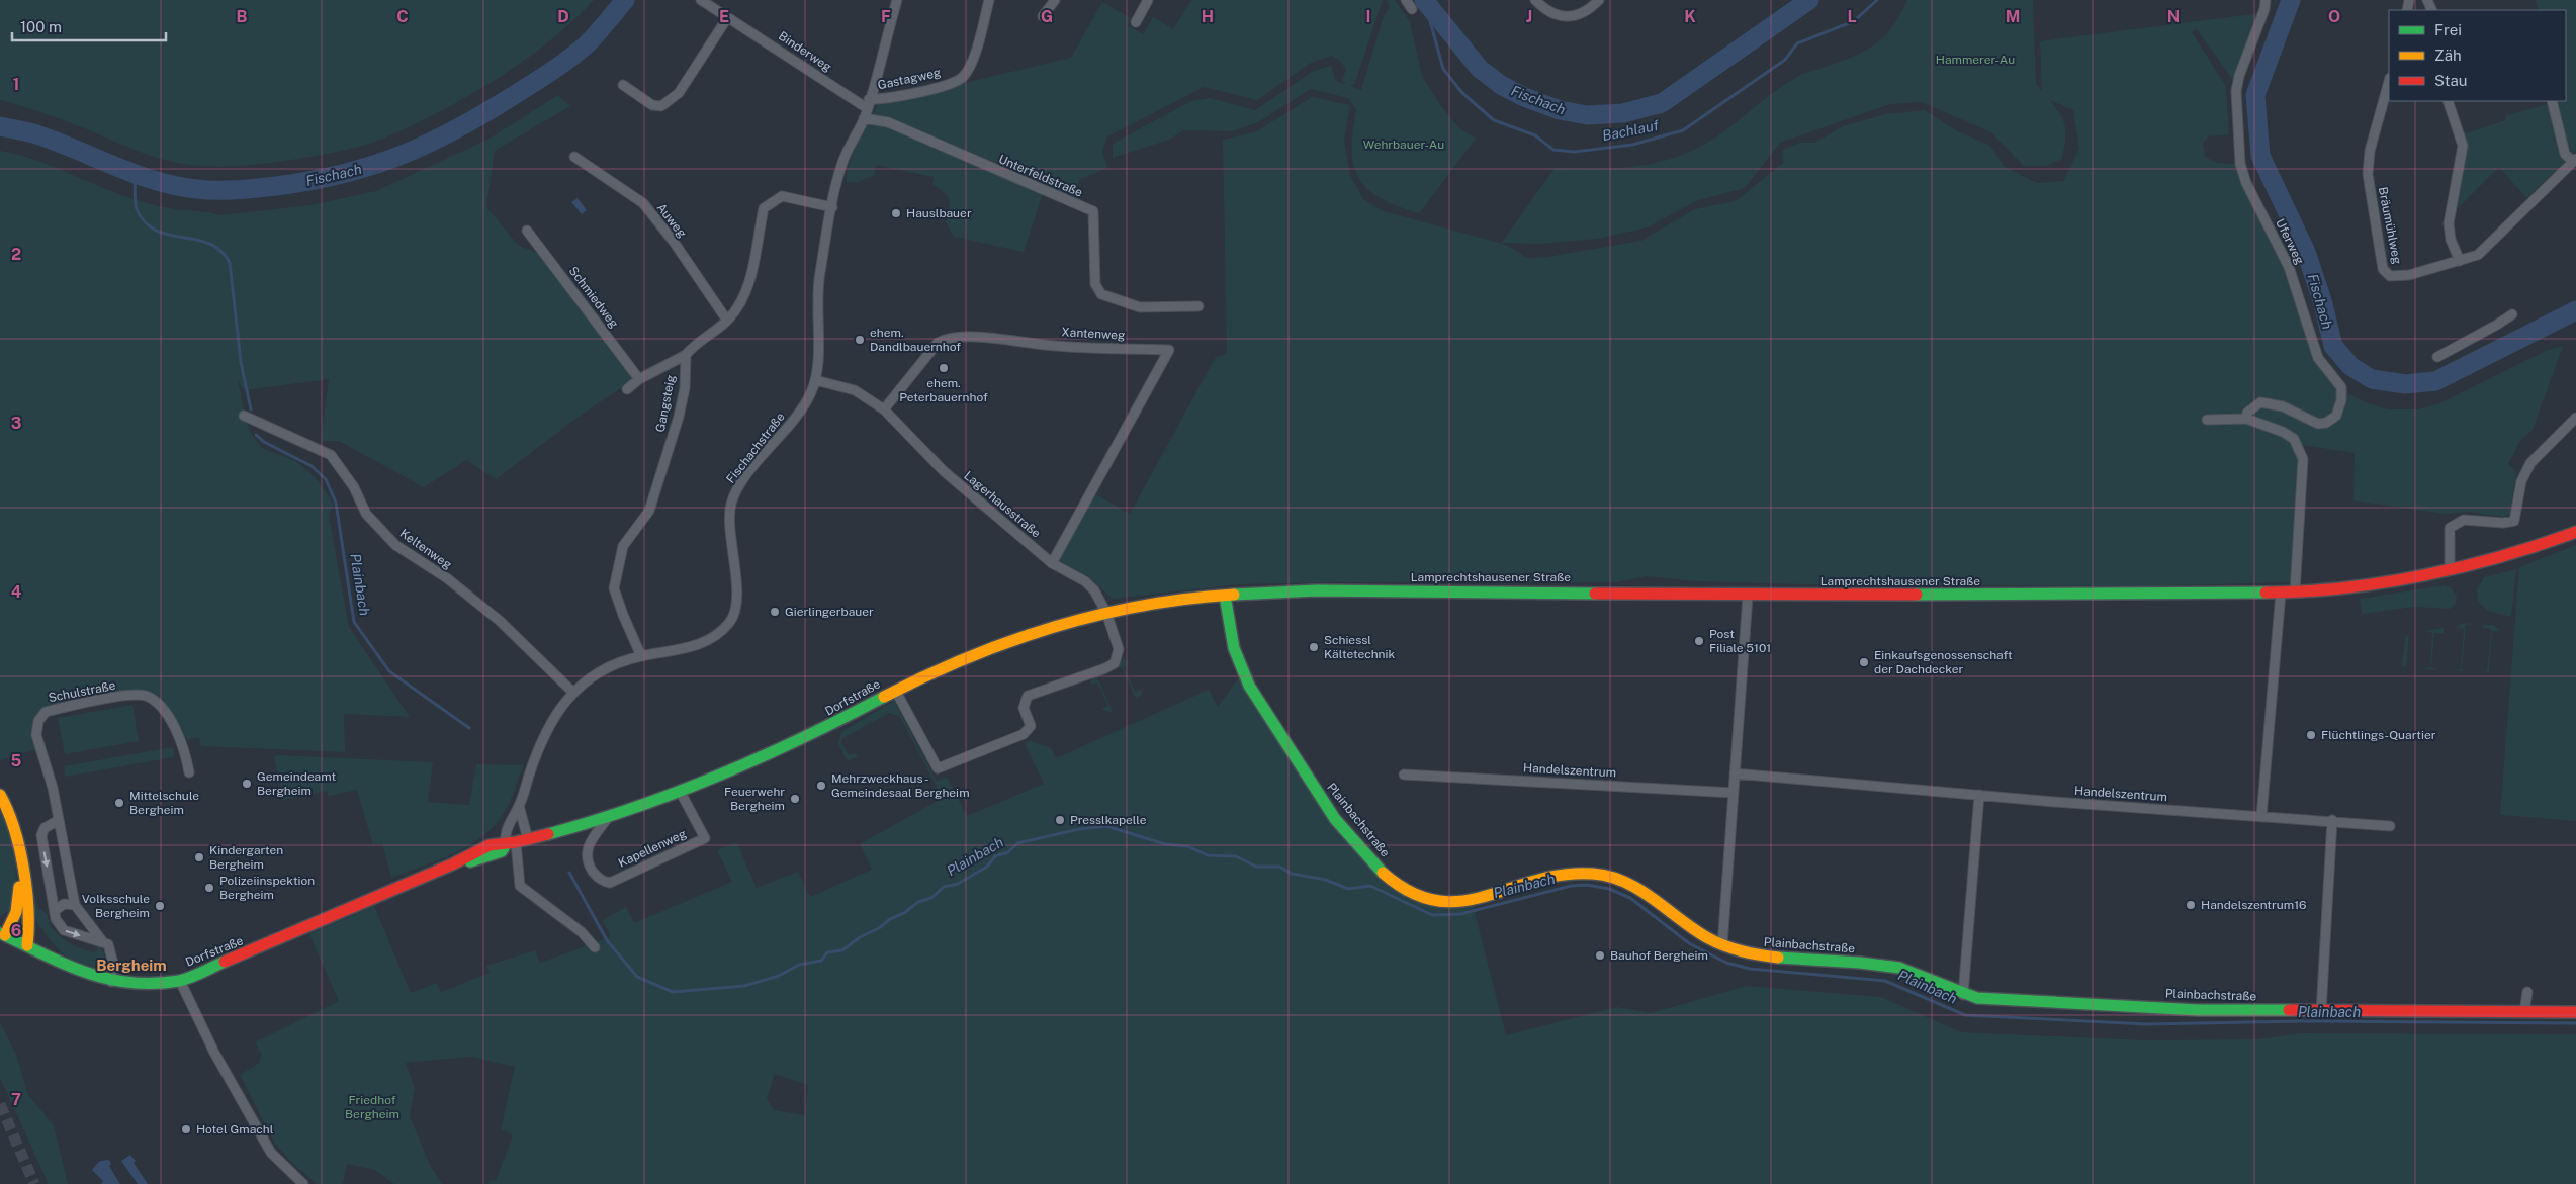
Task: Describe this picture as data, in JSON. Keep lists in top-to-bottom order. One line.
{"streets":{"main road":["Lamprechtshausener Straße","Dorfstraße","Plainbachstraße"],"street":["Binderweg","Gastagweg","Unterfeldstraße","Auweg","Bräumühlweg","Uferweg","Schmiedweg","Xantenweg","Gangsteig","Fischachstraße","Lagerhausstraße","Keltenweg","Schulstraße","Handelszentrum","Kapellenweg"]},"crossings":[["Binderweg","Gastagweg"],["Binderweg","Fischachstraße"],["Gastagweg","Fischachstraße"],["Unterfeldstraße","Fischachstraße"],["Xantenweg","Lagerhausstraße"],["Gangsteig","Fischachstraße"],["Fischachstraße","Keltenweg"],["Fischachstraße","Dorfstraße"],["Lagerhausstraße","Dorfstraße"],["Lamprechtshausener Straße","Dorfstraße"],["Lamprechtshausener Straße","Plainbachstraße"],["Dorfstraße","Plainbachstraße"],["Dorfstraße","Kapellenweg"]],"districts":["Bergheim"],"water":["Fischach","Bachlauf","Plainbach"],"parks":["Hammerer-Au","Wehrbauer-Au","Friedhof Bergheim"],"places":["Hauslbauer","ehem. Dandlbauernhof","ehem. Peterbauernhof","Gierlingerbauer","Post Filiale 5101","Schiessl Kältetechnik","Einkaufsgenossenschaft der Dachdecker","Flüchtlings-Quartier","Gemeindeamt Bergheim","Mehrzweckhaus - Gemeindesaal Bergheim","Feuerwehr Bergheim","Mittelschule Bergheim","Presslkapelle","Kindergarten Bergheim","Polizeiinspektion Bergheim","Handelszentrum16","Volksschule Bergheim","Bauhof Bergheim","Hotel Gmachl"],"legend":["Frei","Zäh","Stau"],"scale_bar":"100 m","grid":{"columns":["B","C","D","E","F","G","H","I","J","K","L","M","N","O"],"rows":["1","2","3","4","5","6","7"]}}
